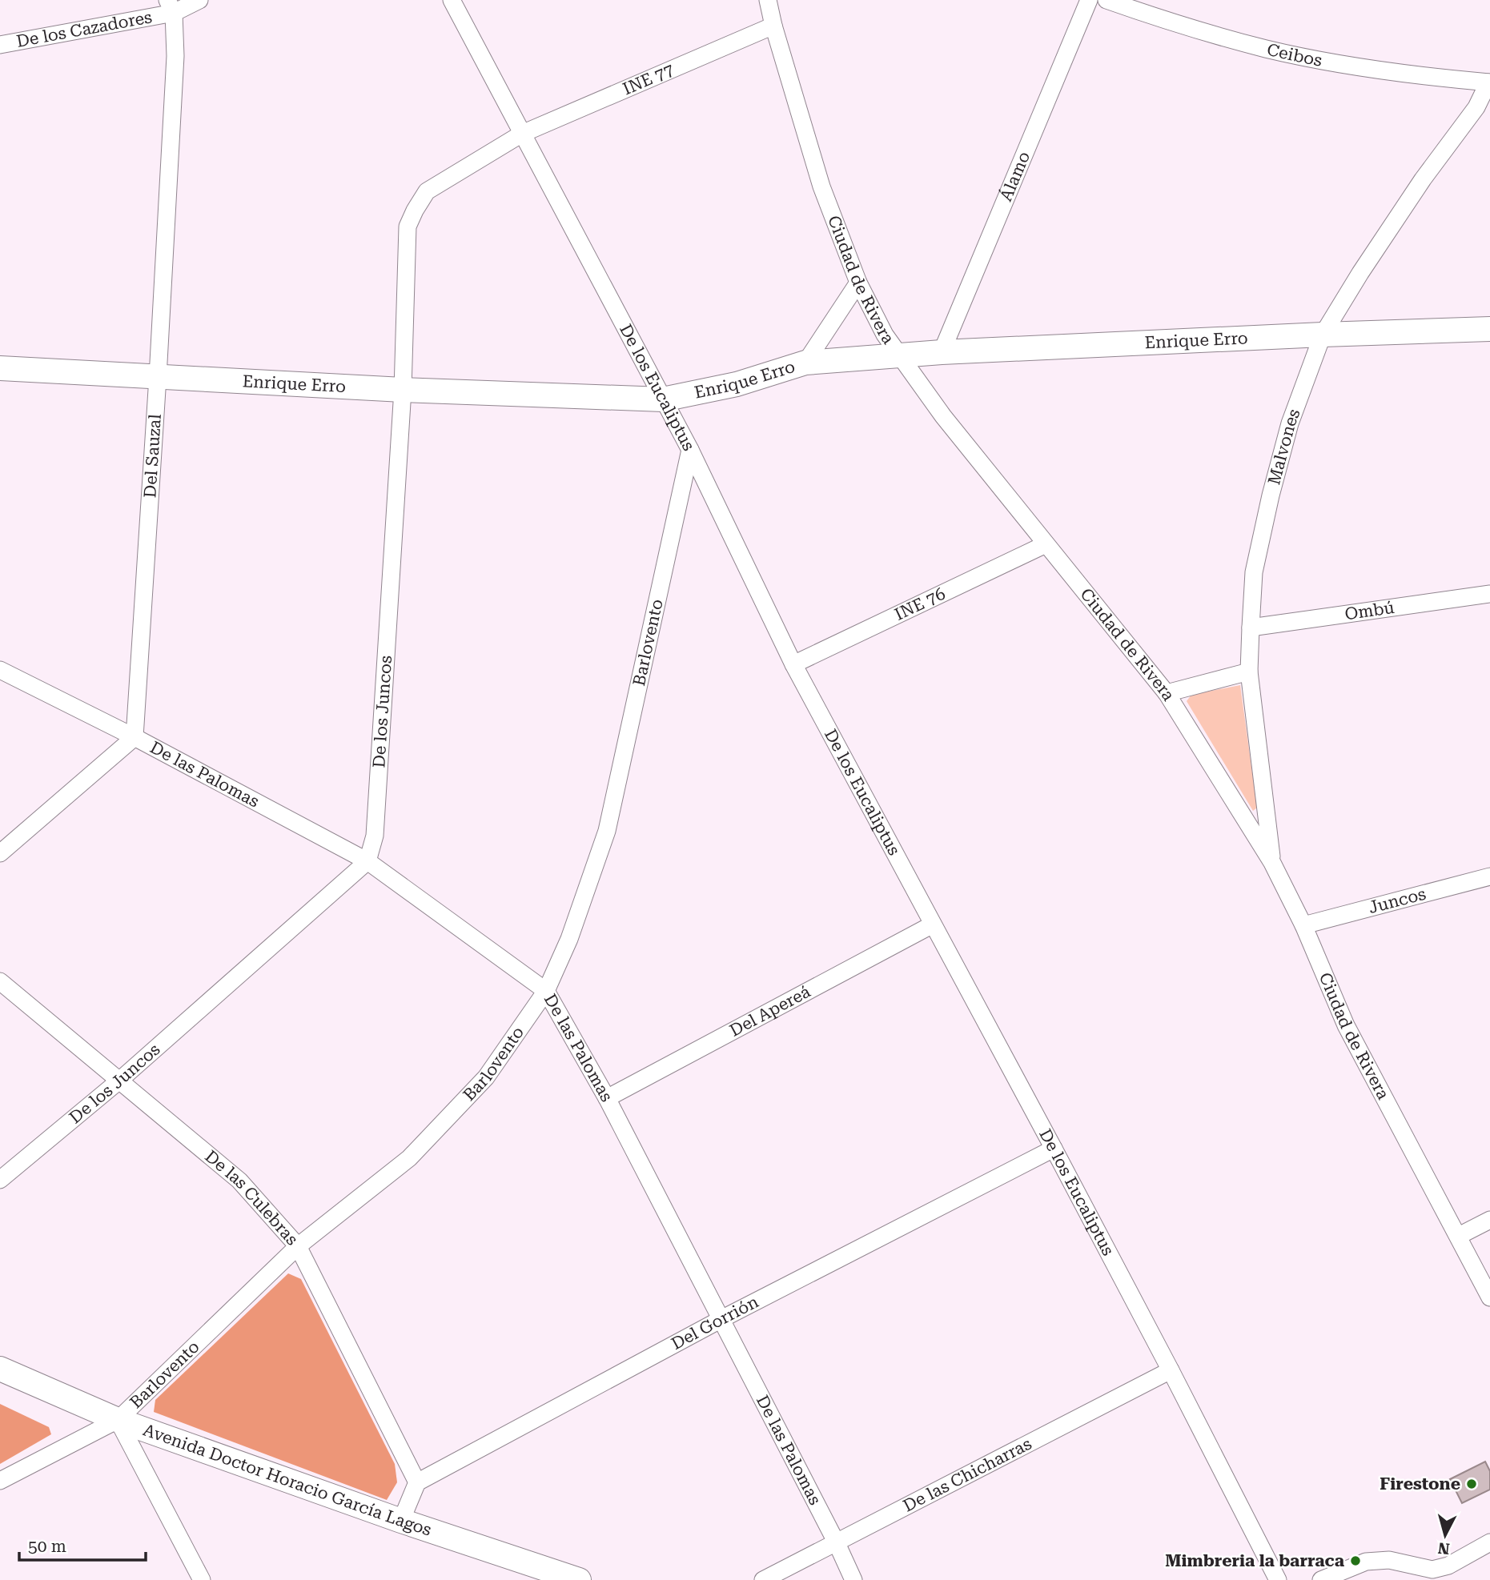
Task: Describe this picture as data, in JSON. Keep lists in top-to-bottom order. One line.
{"streets":{"street":["De los Cazadores","Ceibos","INE 77","Álamo","Ciudad de Rivera","Enrique Erro","De los Eucaliptus","Malvones","Del Sauzal","INE 76","Ombú","Barlovento","De los Juncos","De las Palomas","Juncos","Del Apereá","De las Culebras","Del Gorrión","De las Chicharras","Avenida Doctor Horacio García Lagos"]},"crossings":[["De los Cazadores","Del Sauzal"],["Ceibos","Malvones"],["INE 77","Ciudad de Rivera"],["INE 77","De los Eucaliptus"],["INE 77","De los Juncos"],["Álamo","Enrique Erro"],["Ciudad de Rivera","Enrique Erro"],["Ciudad de Rivera","Malvones"],["Ciudad de Rivera","INE 76"],["Ciudad de Rivera","Juncos"],["Enrique Erro","De los Eucaliptus"],["Enrique Erro","Malvones"],["Enrique Erro","Del Sauzal"],["Enrique Erro","De los Juncos"],["De los Eucaliptus","INE 76"],["De los Eucaliptus","Barlovento"],["De los Eucaliptus","De los Juncos"],["De los Eucaliptus","Del Apereá"],["De los Eucaliptus","Del Gorrión"],["De los Eucaliptus","De las Chicharras"],["Malvones","Ombú"],["Del Sauzal","De las Palomas"],["Barlovento","De las Palomas"],["Barlovento","De las Culebras"],["Barlovento","Avenida Doctor Horacio García Lagos"],["De los Juncos","De las Palomas"],["De los Juncos","De las Culebras"],["De las Palomas","Del Apereá"],["De las Palomas","Del Gorrión"],["De las Palomas","De las Chicharras"],["De las Culebras","Del Gorrión"]],"places":["Firestone","Mimbreria la barraca"],"scale_bar":"50 m","north":"bottom"}
